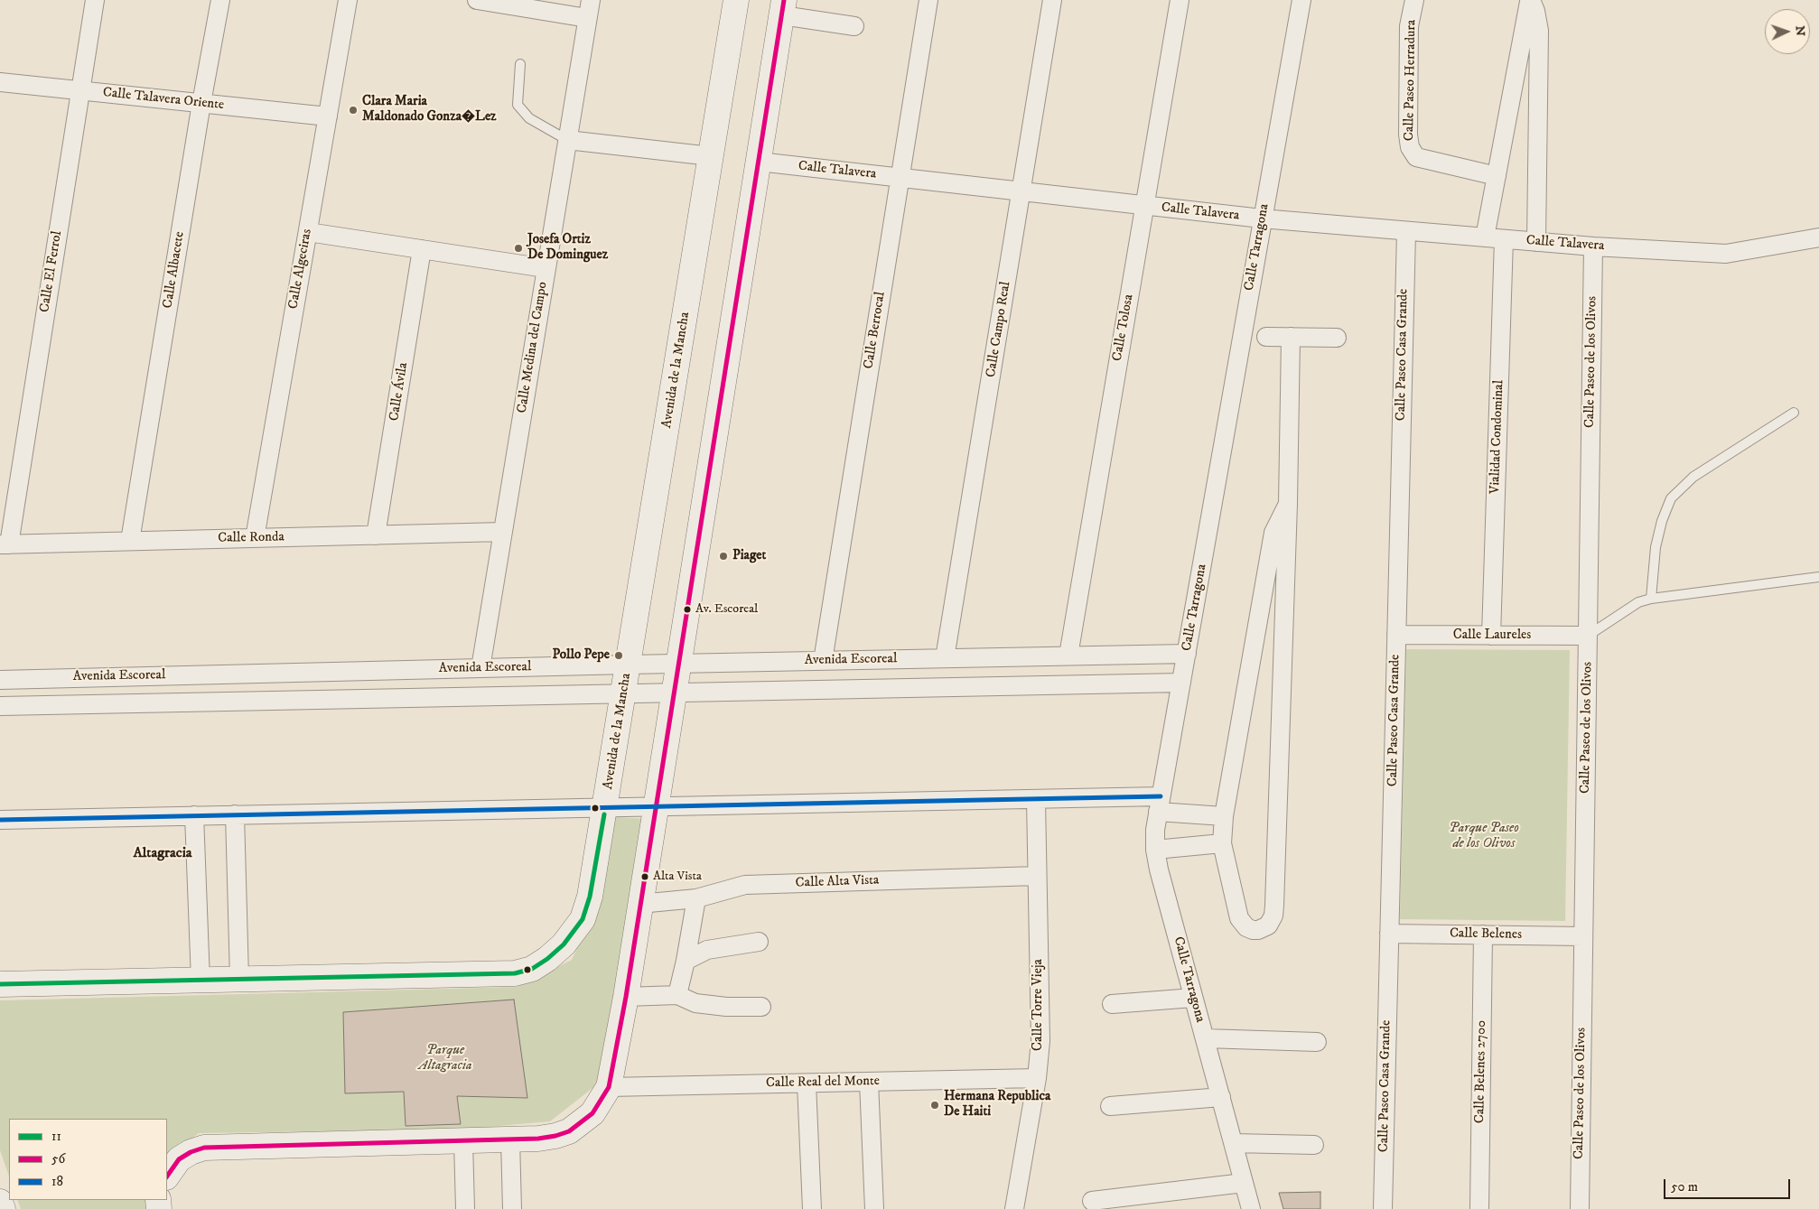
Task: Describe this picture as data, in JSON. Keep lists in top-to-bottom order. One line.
{"streets":{"street":["Calle Paseo Herradura","Calle Talavera Oriente","Calle Talavera","Calle Tarragona","Calle Algeciras","Calle Albacete","Calle El Ferrol","Calle Tolosa","Calle Campo Real","Calle Berrocal","Calle Medina del Campo","Calle Paseo Casa Grande","Calle Paseo de los Olivos","Avenida de la Mancha","Calle Ávila","Vialidad Condominal","Calle Ronda","Calle Laureles","Avenida Escoreal","Calle Alta Vista","Calle Belenes","Calle Torre Vieja","Calle Belenes 2700","Calle Real del Monte"]},"crossings":[["Calle Talavera Oriente","Calle Algeciras"],["Calle Talavera Oriente","Calle Albacete"],["Calle Talavera Oriente","Calle El Ferrol"],["Calle Talavera","Calle Tarragona"],["Calle Talavera","Calle Tolosa"],["Calle Talavera","Calle Campo Real"],["Calle Talavera","Calle Berrocal"],["Calle Talavera","Calle Paseo Casa Grande"],["Calle Talavera","Calle Paseo de los Olivos"],["Calle Talavera","Vialidad Condominal"],["Calle Tarragona","Avenida Escoreal"],["Calle Algeciras","Calle Ronda"],["Calle Albacete","Calle Ronda"],["Calle El Ferrol","Calle Ronda"],["Calle Tolosa","Avenida Escoreal"],["Calle Campo Real","Avenida Escoreal"],["Calle Berrocal","Avenida Escoreal"],["Calle Medina del Campo","Calle Ronda"],["Calle Medina del Campo","Avenida Escoreal"],["Calle Paseo Casa Grande","Calle Laureles"],["Calle Paseo Casa Grande","Calle Belenes"],["Calle Paseo de los Olivos","Calle Laureles"],["Calle Paseo de los Olivos","Calle Belenes"],["Avenida de la Mancha","Avenida Escoreal"],["Calle Ávila","Calle Ronda"],["Vialidad Condominal","Calle Laureles"],["Calle Alta Vista","Calle Torre Vieja"],["Calle Belenes","Calle Belenes 2700"],["Calle Torre Vieja","Calle Real del Monte"]],"districts":["Altagracia"],"parks":["Parque Paseo de los Olivos","Parque Altagracia"],"places":["Clara Maria Maldonado Gonza�Lez","Josefa Ortiz De Dominguez","Piaget","Av. Escoreal","Pollo Pepe","Alta Vista","Hermana Republica De Haiti"],"lines":["transit line 56","transit line 18","transit line 11"],"legend":["11","56","18"],"scale_bar":"50 m","north":"right"}
